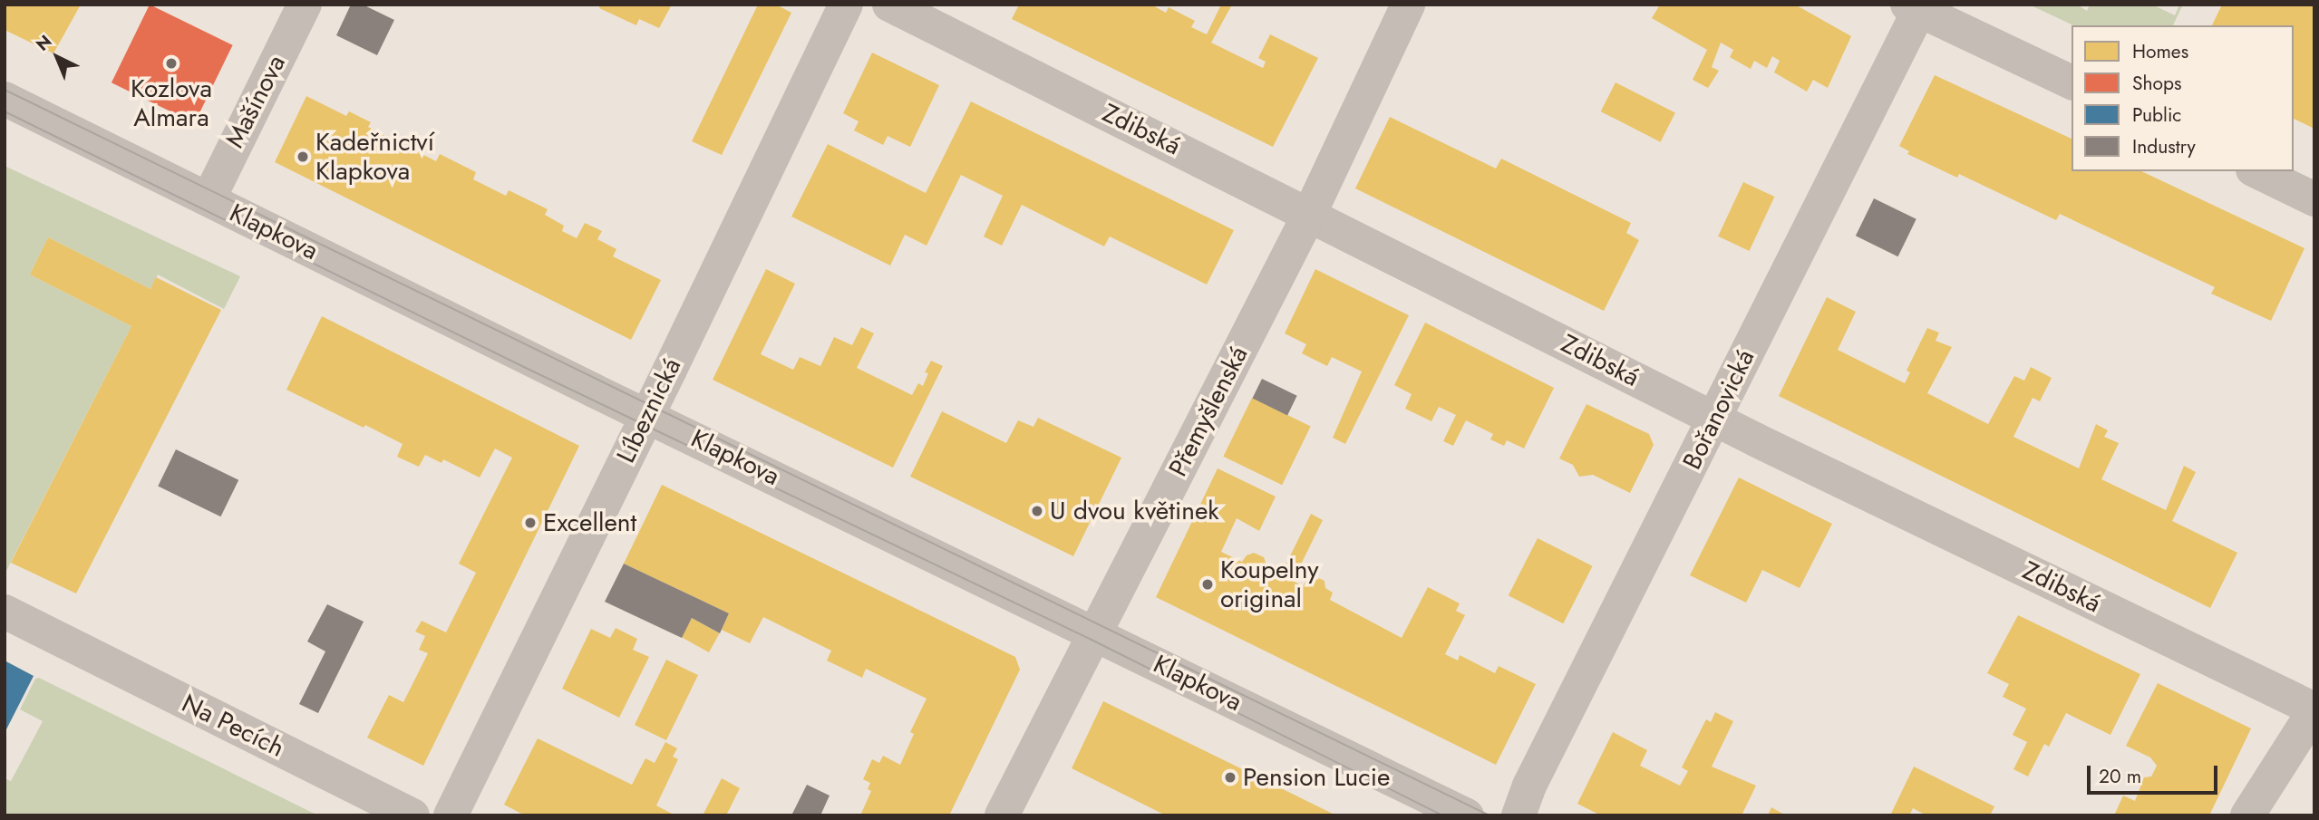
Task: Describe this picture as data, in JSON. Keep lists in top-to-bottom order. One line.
{"streets":{"street":["Mašínova","Zdibská","Klapkova","Bořanovická","Líbeznická","Přemyšlenská","Na Pecích"]},"crossings":[["Mašínova","Klapkova"],["Zdibská","Bořanovická"],["Zdibská","Přemyšlenská"],["Klapkova","Líbeznická"],["Klapkova","Přemyšlenská"]],"places":["Kozlova Almara","Kadeřnictví Klapkova","U dvou květinek","Excellent","Koupelny original","Pension Lucie"],"legend":["Homes","Shops","Public","Industry"],"scale_bar":"20 m","north":"top left"}
